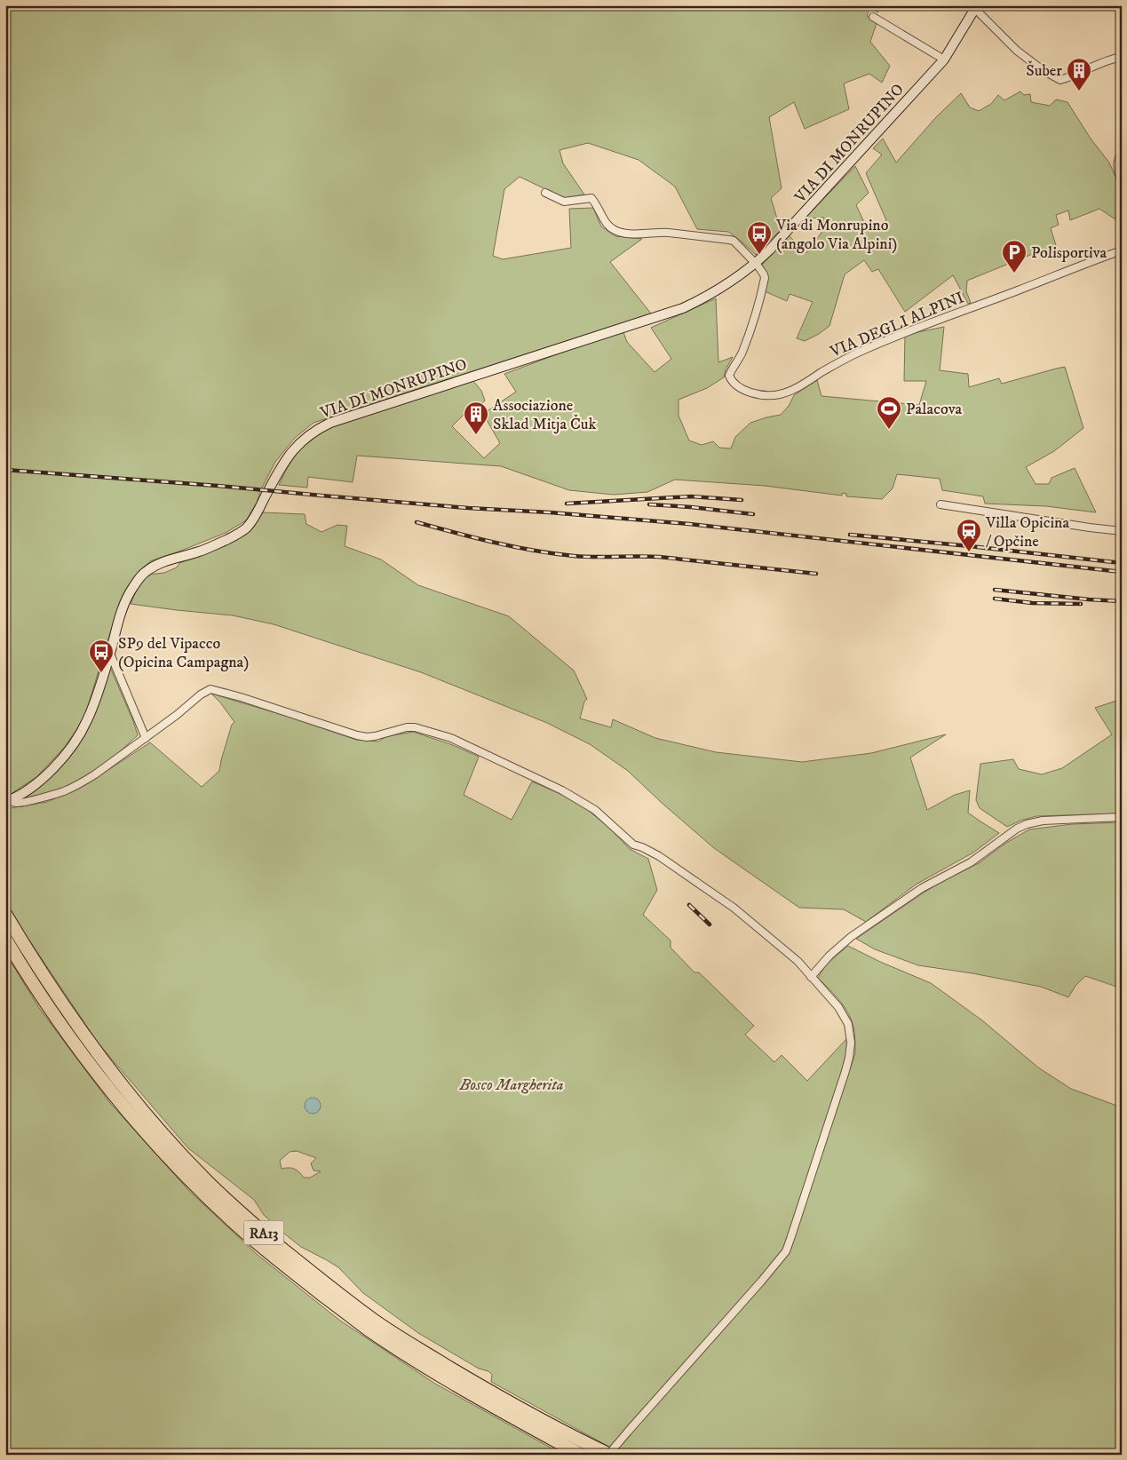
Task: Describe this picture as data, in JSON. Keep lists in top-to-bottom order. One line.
{"streets":{"highway":["RA13"],"main road":["VIA DI MONRUPINO"],"street":["VIA DEGLI ALPINI"]},"crossings":[["VIA DI MONRUPINO","VIA DEGLI ALPINI"]],"parks":["Bosco Margherita"],"places":{"building":["Šuber","Associazione Sklad Mitja Čuk"],"bus stop":["Via di Monrupino (angolo Via Alpini)","SP9 del Vipacco (Opicina Campagna)"],"parking":["Polisportiva"],"sports":["Palacova"],"station":["Villa Opicina / Opčine"]}}
